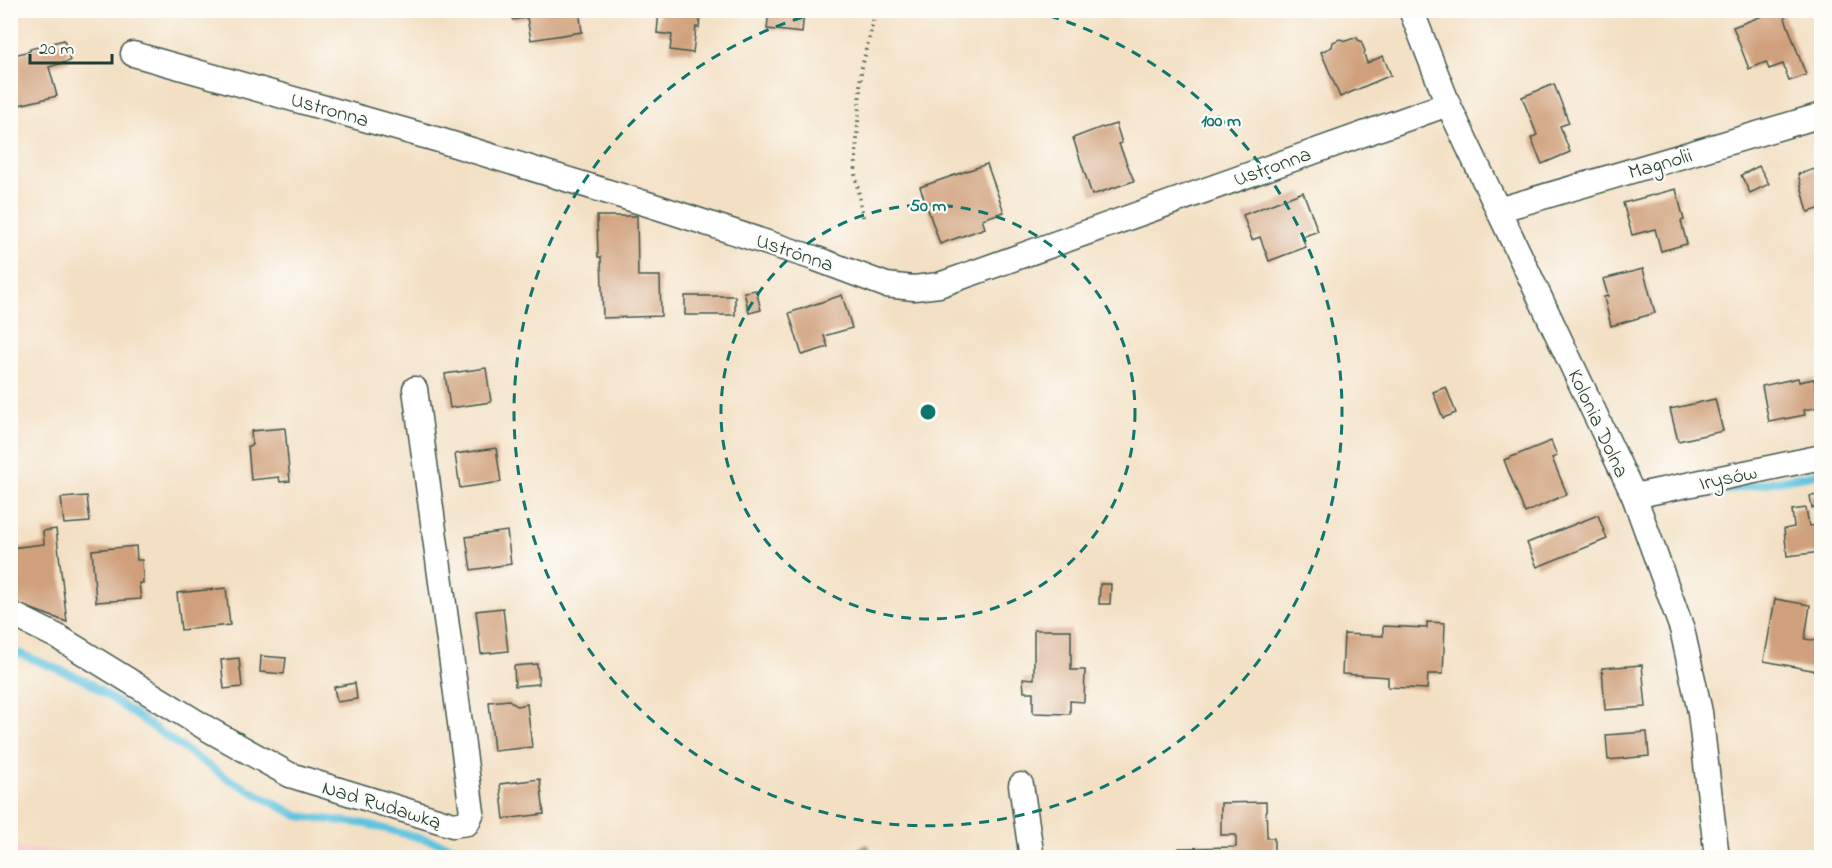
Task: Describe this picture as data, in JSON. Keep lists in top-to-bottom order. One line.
{"streets":{"street":["Ustronna","Magnolii","Kolonia Dolna","Irysów","Nad Rudawką"]},"crossings":[["Ustronna","Kolonia Dolna"],["Magnolii","Kolonia Dolna"],["Kolonia Dolna","Irysów"]],"scale_bar":"20 m","rings":["100 m","50 m"]}
